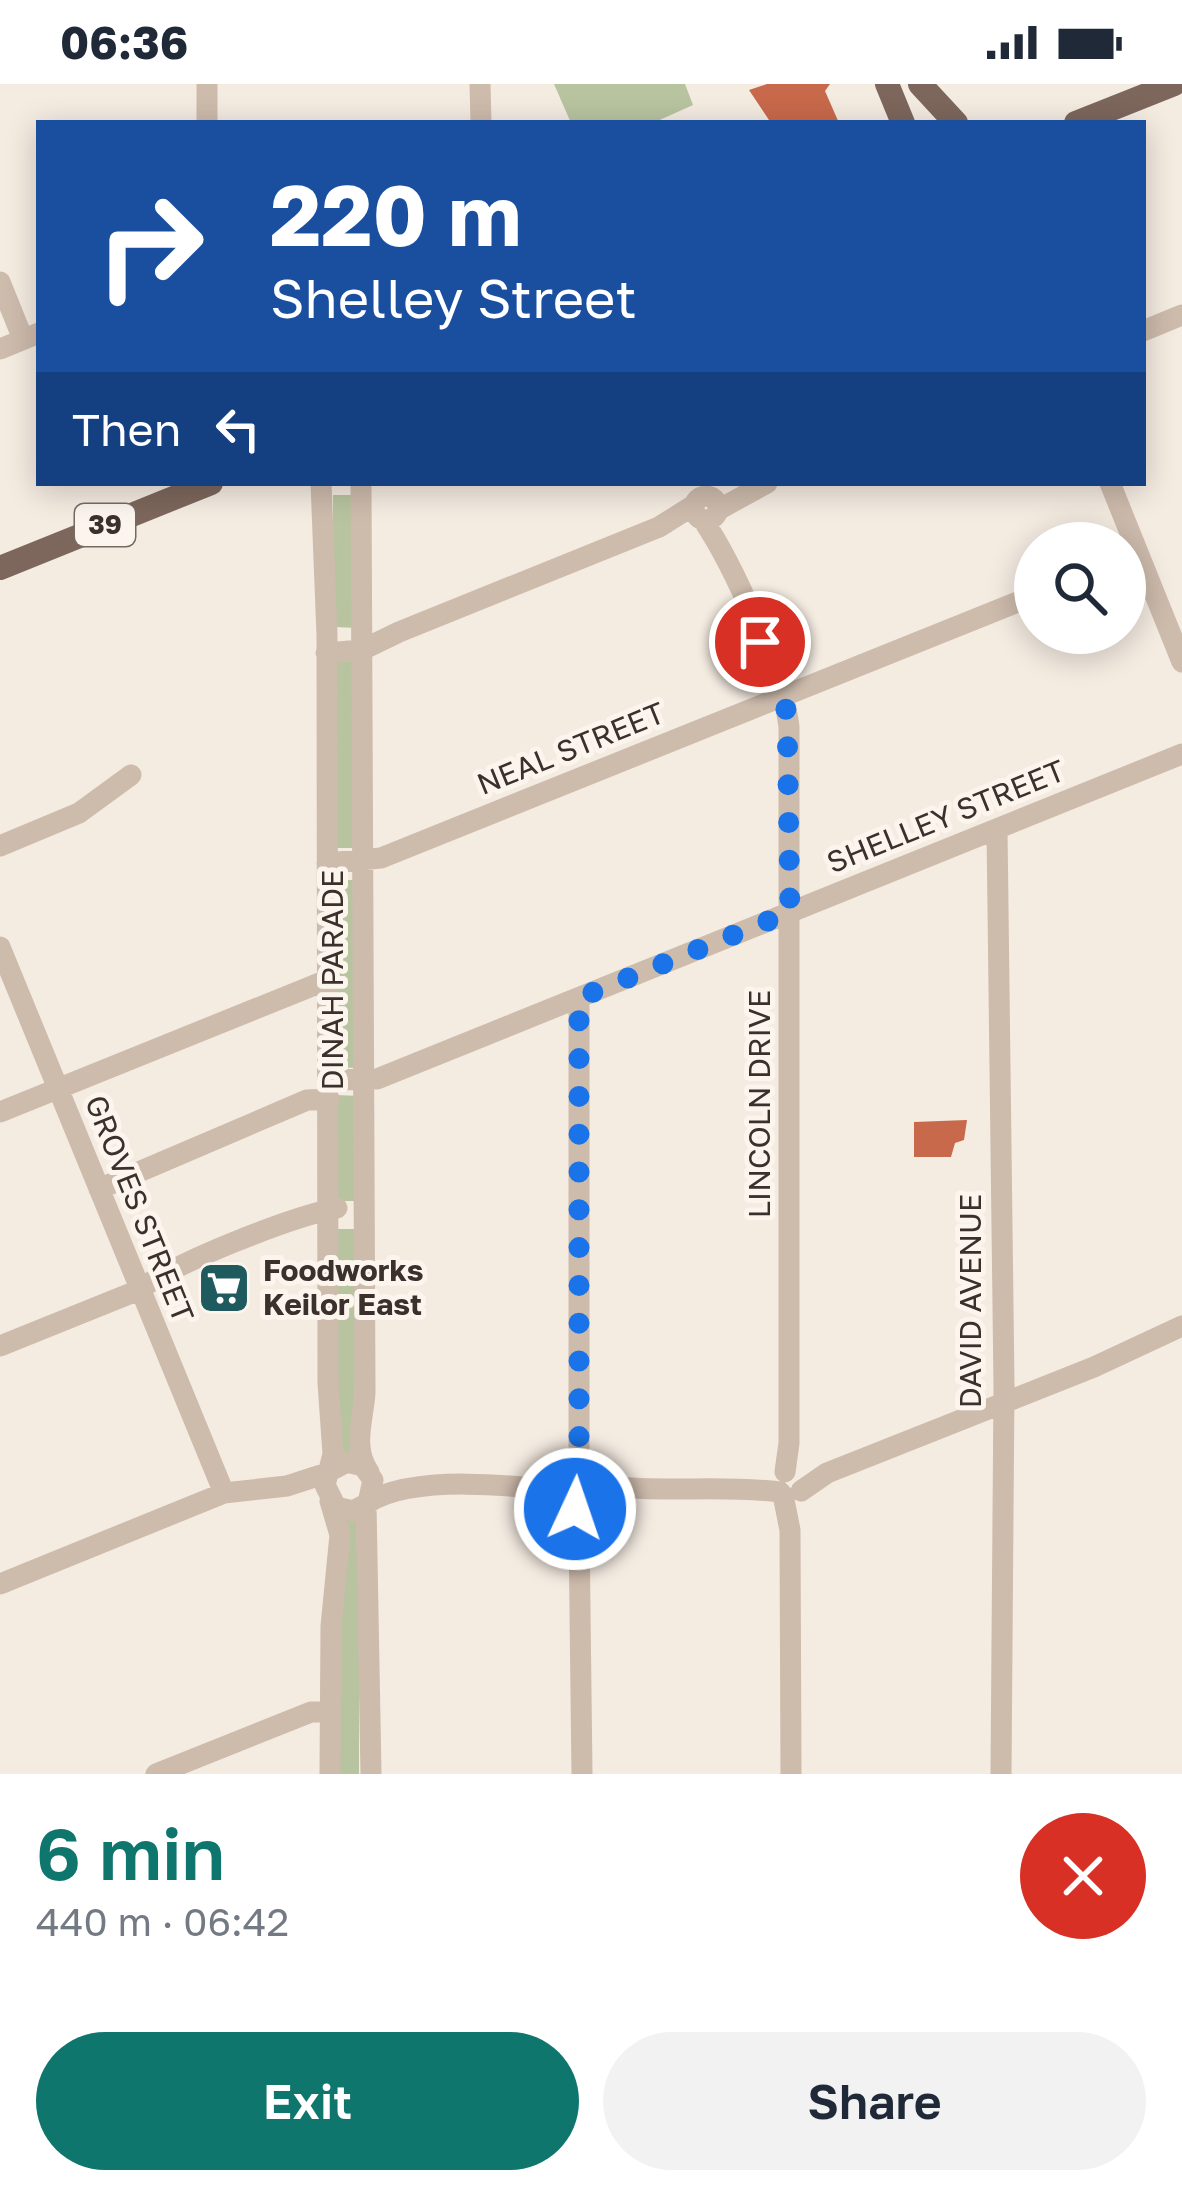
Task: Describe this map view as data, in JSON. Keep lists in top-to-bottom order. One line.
{"streets":{"main road":["39"],"street":["NEAL STREET","SHELLEY STREET","DINAH PARADE","LINCOLN DRIVE","GROVES STREET","DAVID AVENUE"]},"crossings":[["NEAL STREET","DINAH PARADE"],["NEAL STREET","LINCOLN DRIVE"],["SHELLEY STREET","DINAH PARADE"],["SHELLEY STREET","LINCOLN DRIVE"],["SHELLEY STREET","GROVES STREET"],["SHELLEY STREET","DAVID AVENUE"]],"places":{"supermarket":["Foodworks Keilor East"]},"page":{"status":"06:36","turn":["220 m","Shelley Street"],"then":"Then","heading":["6 min","440 m · 06:42"],"buttons":["Exit","Share"]}}
